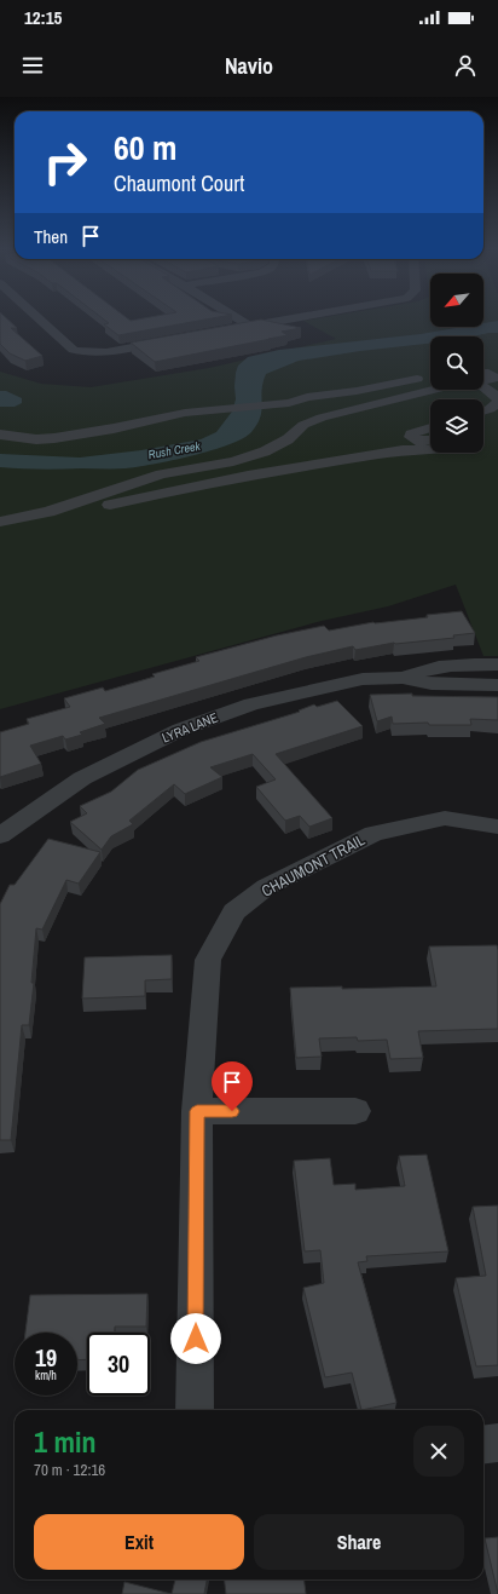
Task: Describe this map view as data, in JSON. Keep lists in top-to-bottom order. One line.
{"streets":{"street":["LYRA LANE","CHAUMONT TRAIL"]},"water":["Rush Creek"],"north":"bottom left","page":{"status":"12:15","header":"Navio","turn":["60 m","Chaumont Court"],"then":"Then","speed":"19 km/h","limit":"30","heading":["1 min","70 m · 12:16"],"buttons":["Exit","Share"]}}
